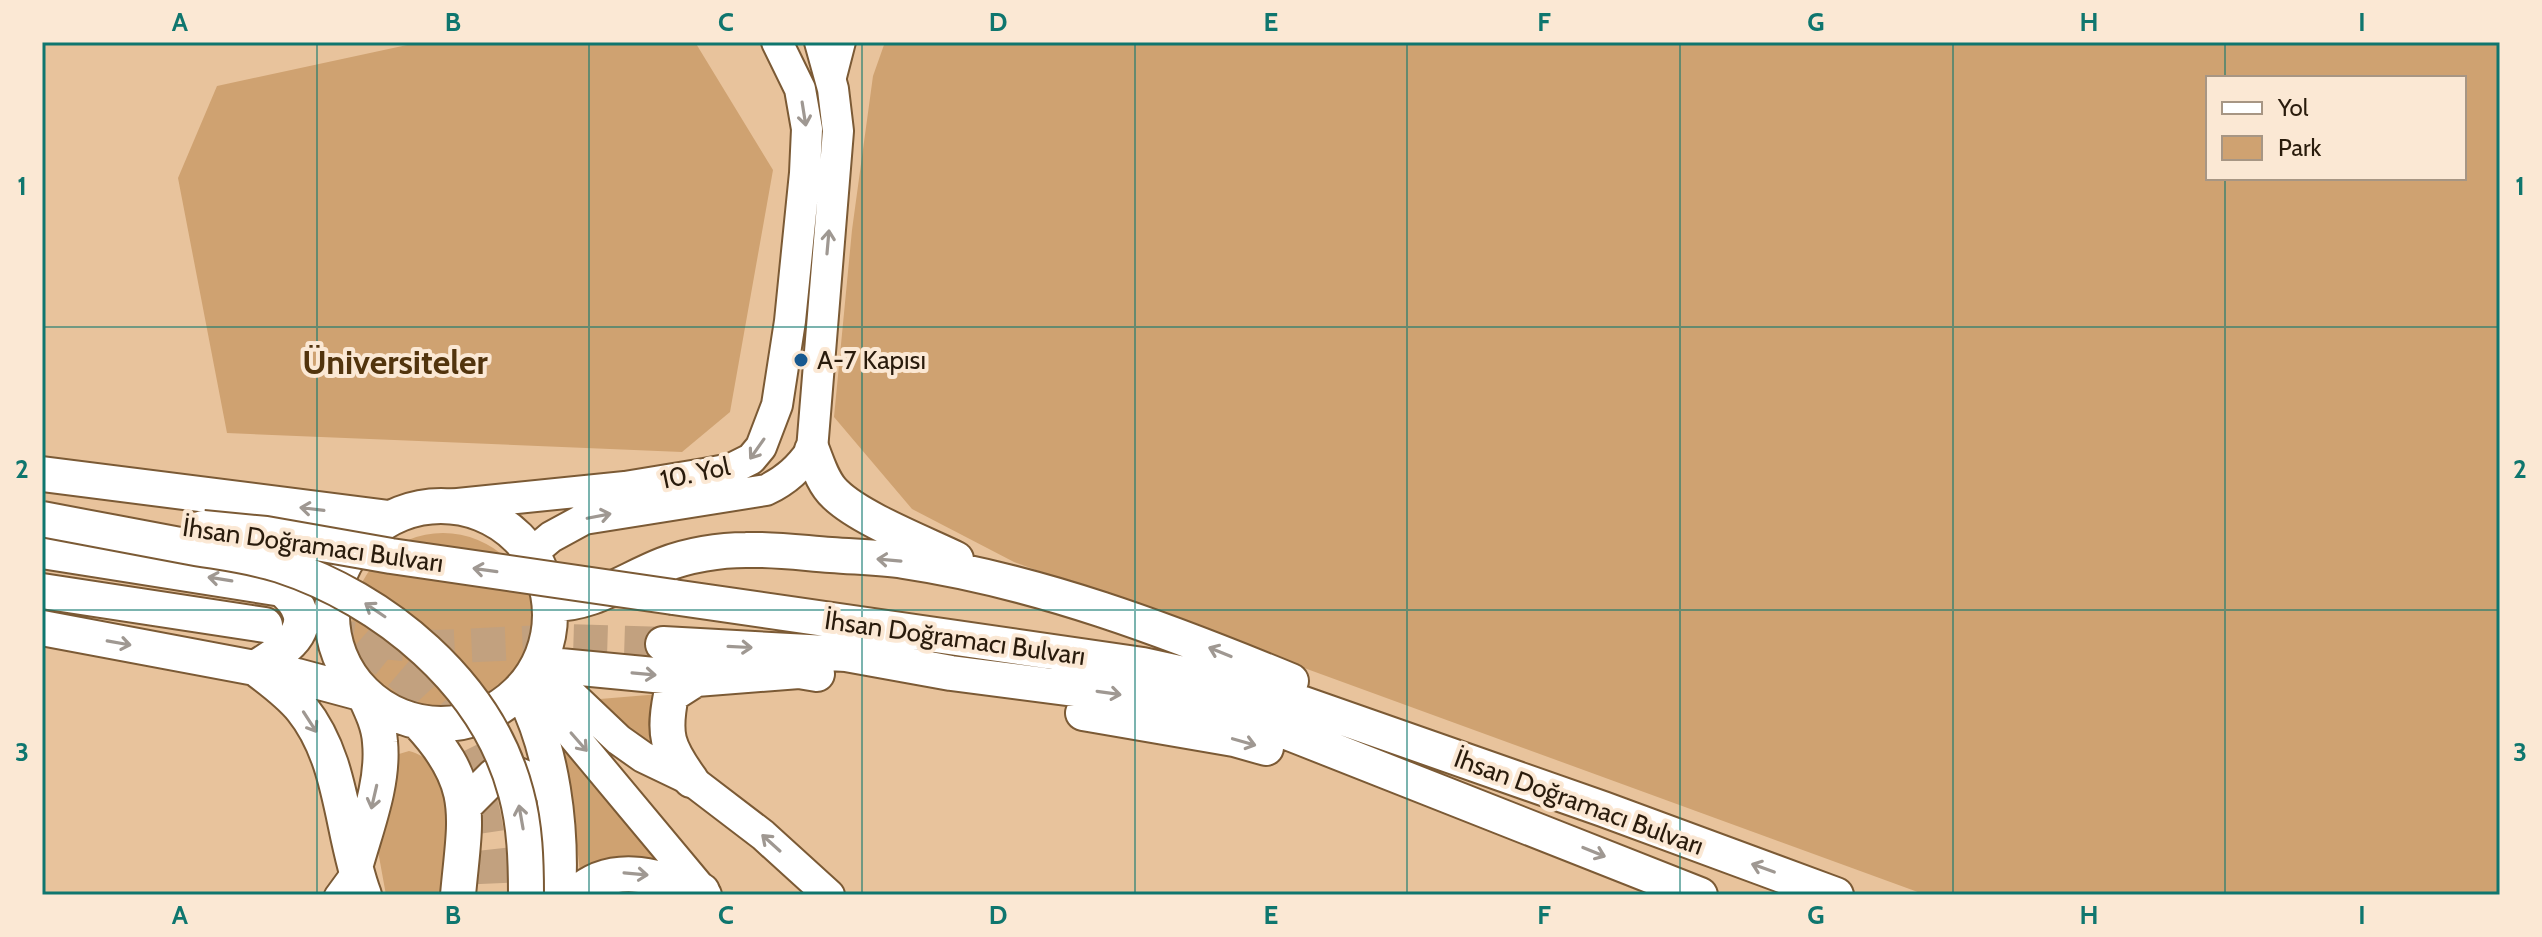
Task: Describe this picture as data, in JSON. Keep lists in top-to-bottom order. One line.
{"streets":{"main road":["İhsan Doğramacı Bulvarı"],"street":["10. Yol"]},"crossings":[["10. Yol","İhsan Doğramacı Bulvarı"]],"districts":["Üniversiteler"],"places":["A-7 Kapısı"],"legend":["Yol","Park"],"grid":{"columns":["A","B","C","D","E","F","G","H","I"],"rows":["1","2","3"]}}
